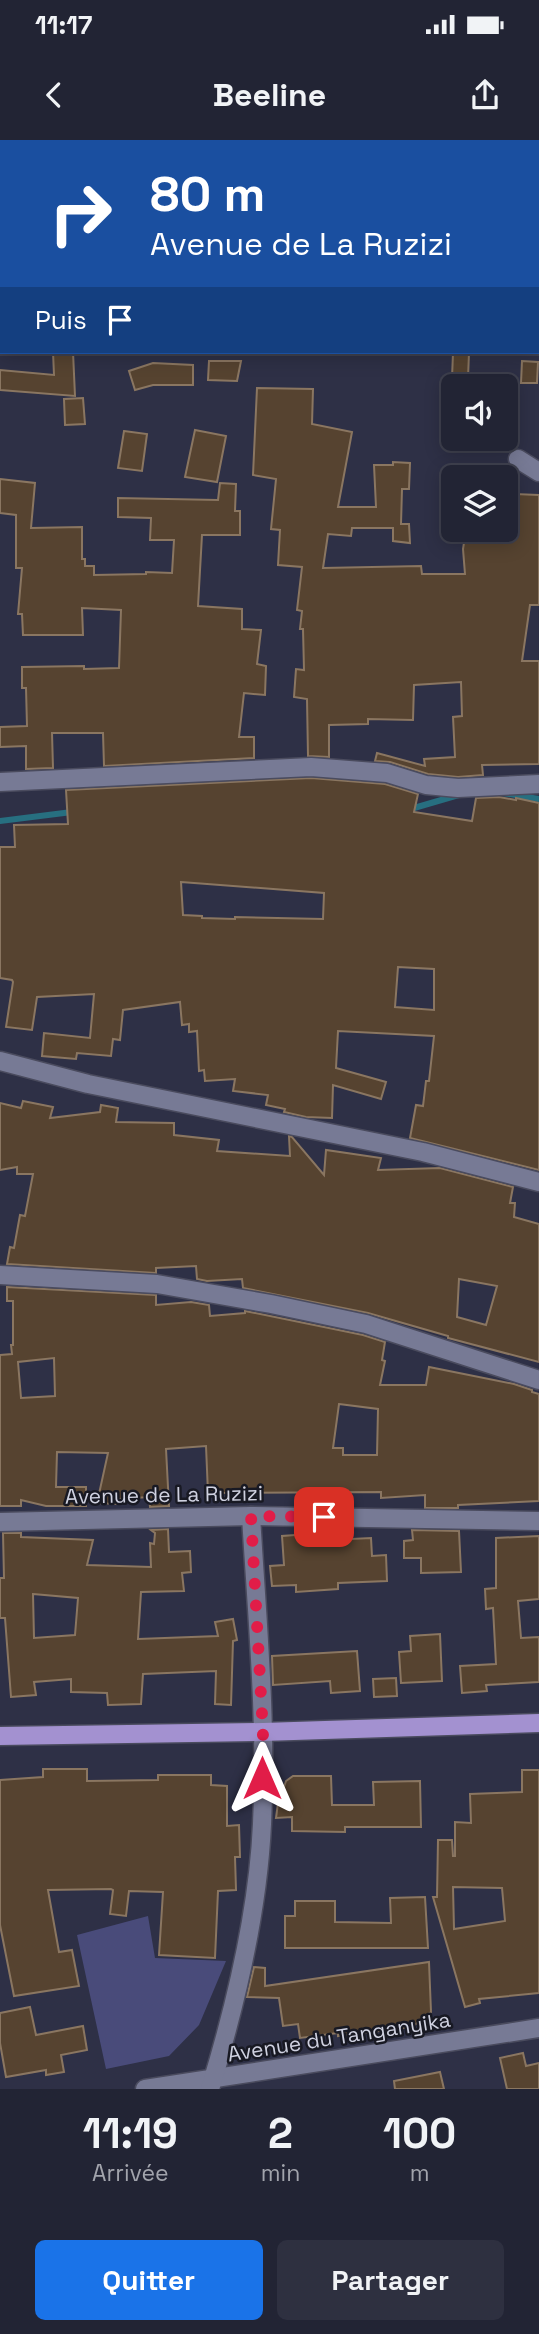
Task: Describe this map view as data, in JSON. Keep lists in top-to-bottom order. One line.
{"streets":{"street":["Avenue de La Ruzizi","Avenue du Tanganyika"]},"page":{"status":"11:17","header":"Beeline","turn":["80 m","Avenue de La Ruzizi"],"then":"Puis","eta":["11:19","Arrivée","2","min","100","m"],"buttons":["Quitter","Partager"]}}
